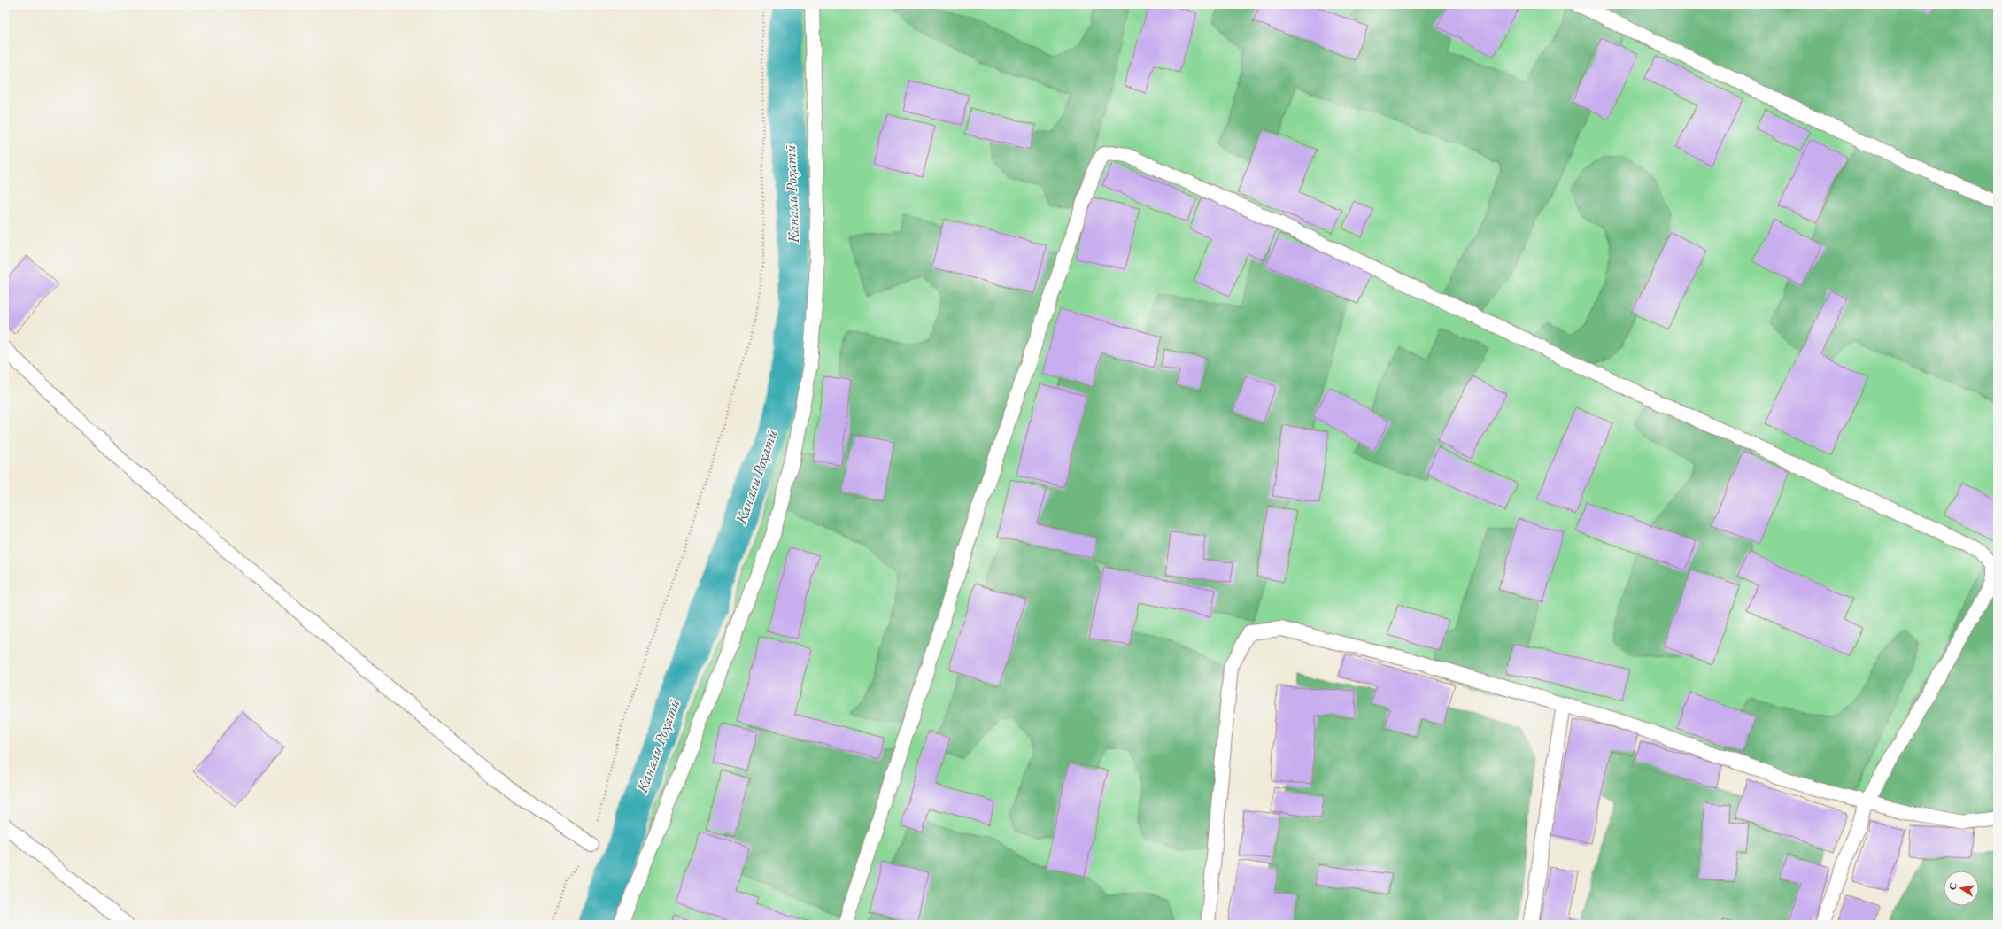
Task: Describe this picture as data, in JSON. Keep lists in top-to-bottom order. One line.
{"water":["Канали Роҳатӣ"],"north":"left"}
